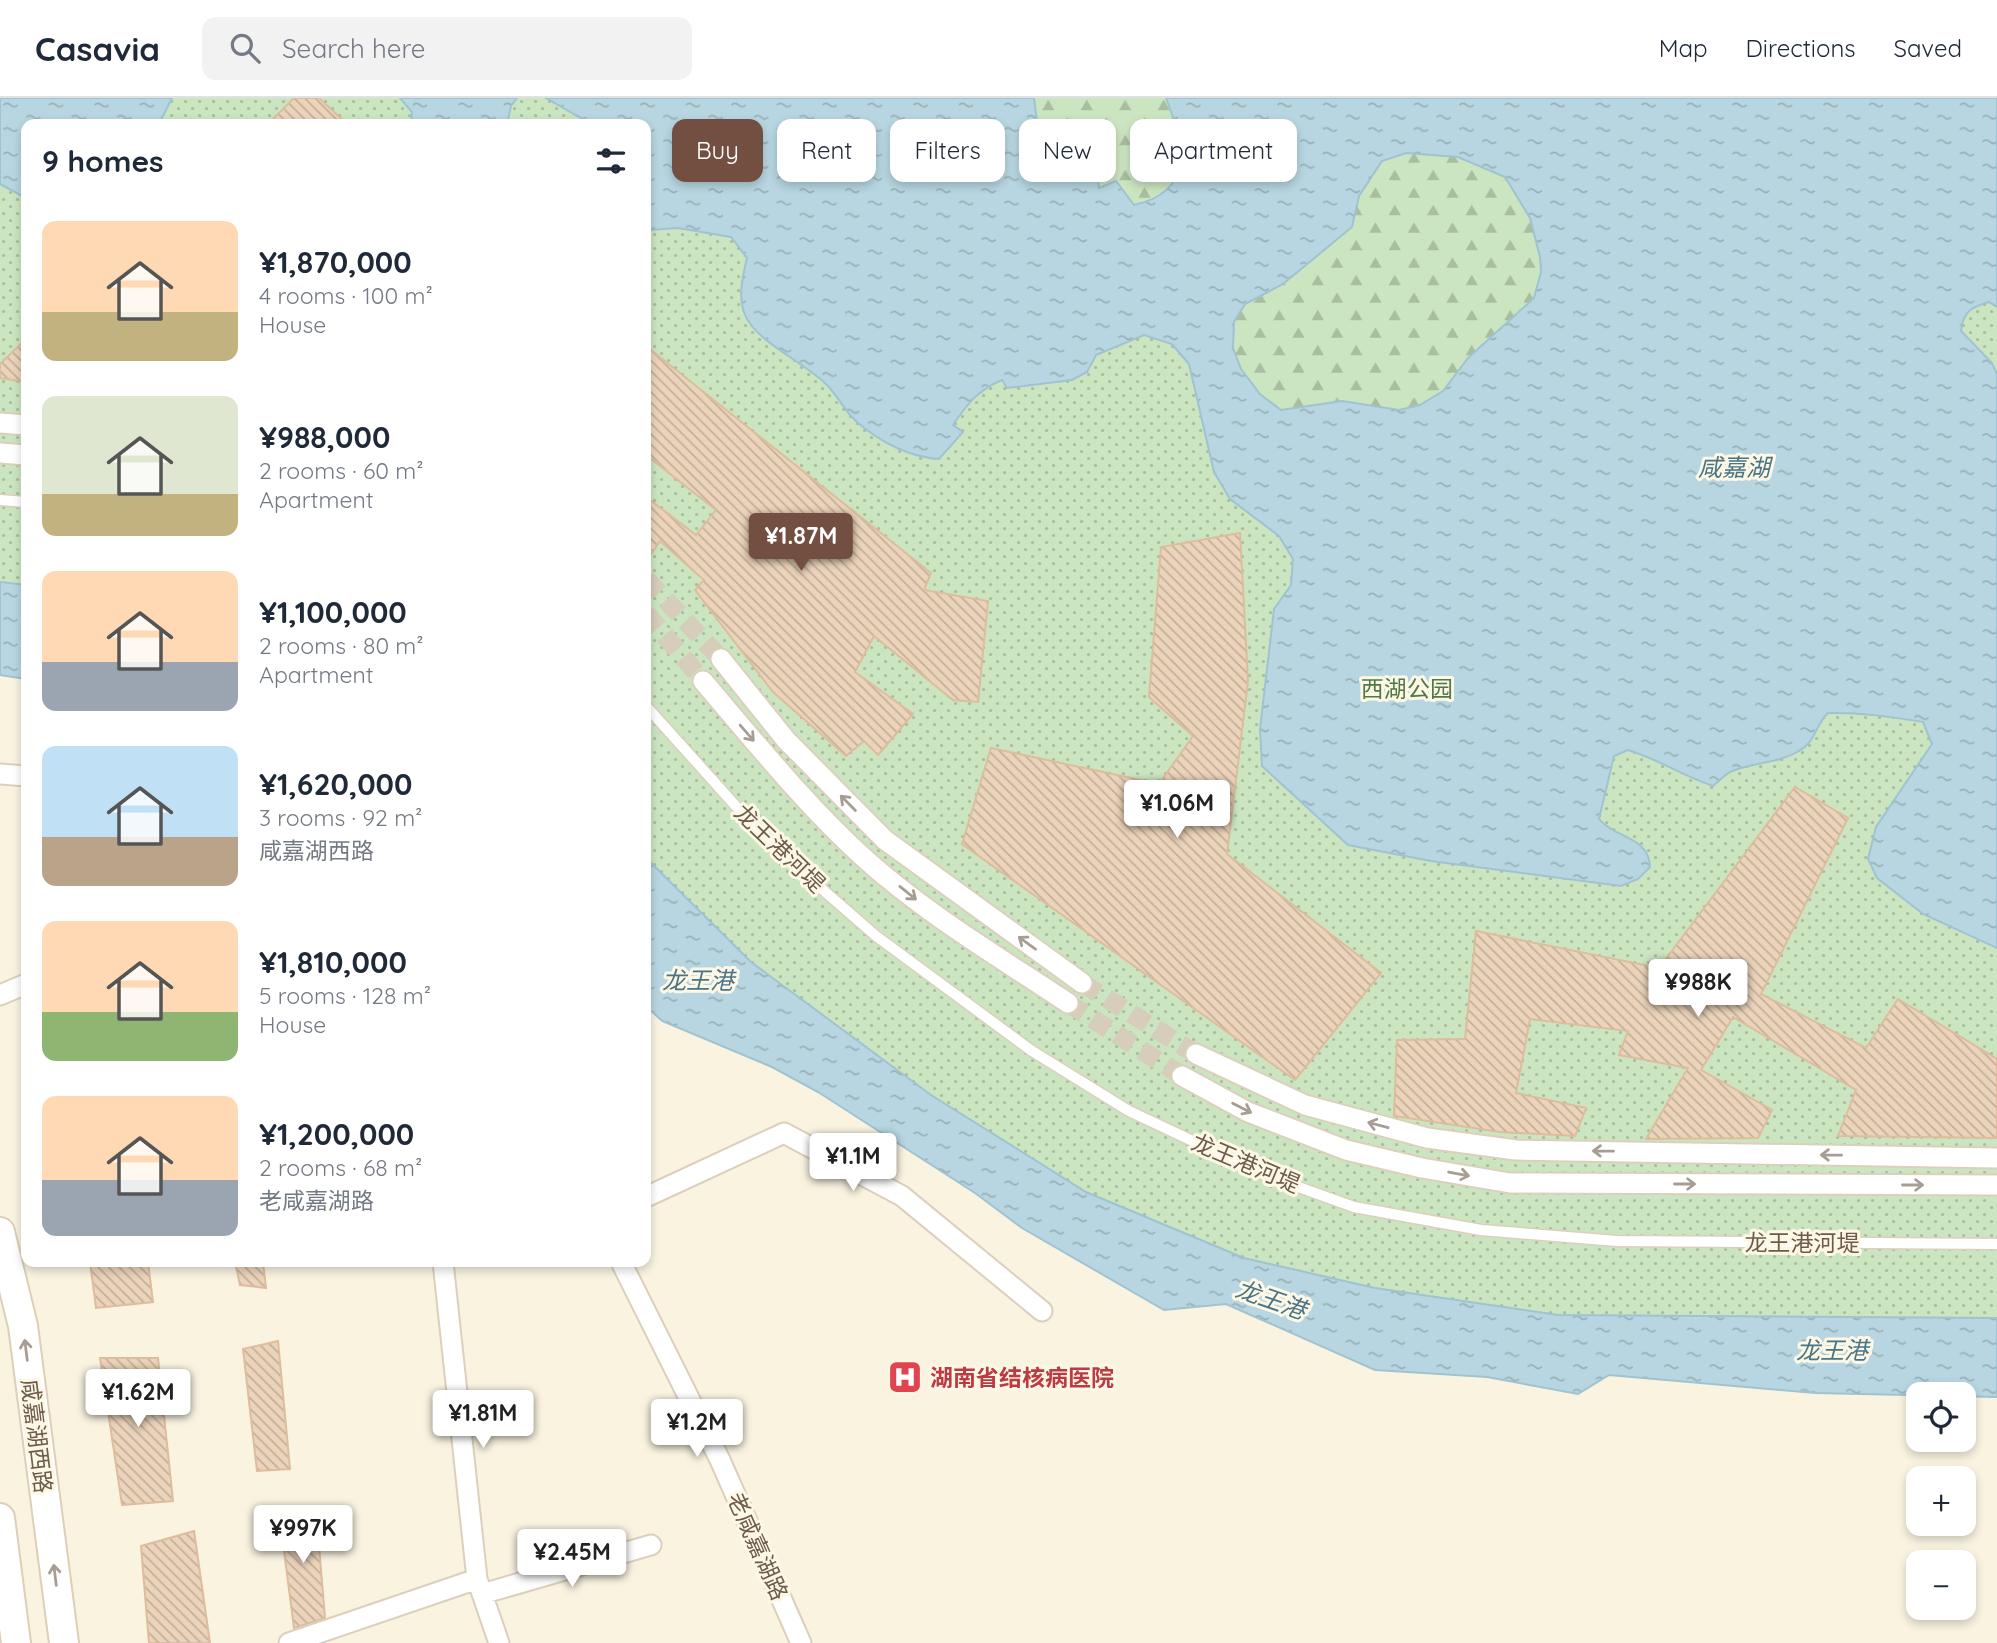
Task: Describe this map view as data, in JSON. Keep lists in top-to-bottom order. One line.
{"streets":{"main road":["咸嘉湖西路"],"street":["老咸嘉湖路"],"lane":["龙王港河堤"]},"water":["咸嘉湖","龙王港"],"parks":["西湖公园"],"places":{"hospital":["湖南省结核病医院"]},"page":{"header":"Casavia","search":"Search here","nav":["Map","Directions","Saved"],"chip":["Buy","Rent","Filters","New","Apartment"],"heading":"9 homes","list":[{"name":"¥1,870,000","note":"4 rooms · 100 m² · House"},{"name":"¥988,000","note":"2 rooms · 60 m² · Apartment"},{"name":"¥1,100,000","note":"2 rooms · 80 m² · Apartment"},{"name":"¥1,620,000","note":"3 rooms · 92 m² · 咸嘉湖西路"},{"name":"¥1,810,000","note":"5 rooms · 128 m² · House"},{"name":"¥1,200,000","note":"2 rooms · 68 m² · 老咸嘉湖路"}],"price":["¥1.87M","¥1.06M","¥988K","¥1.1M","¥1.62M","¥1.81M","¥1.2M","¥997K","¥2.45M"],"map_buttons":["+","−"]}}
